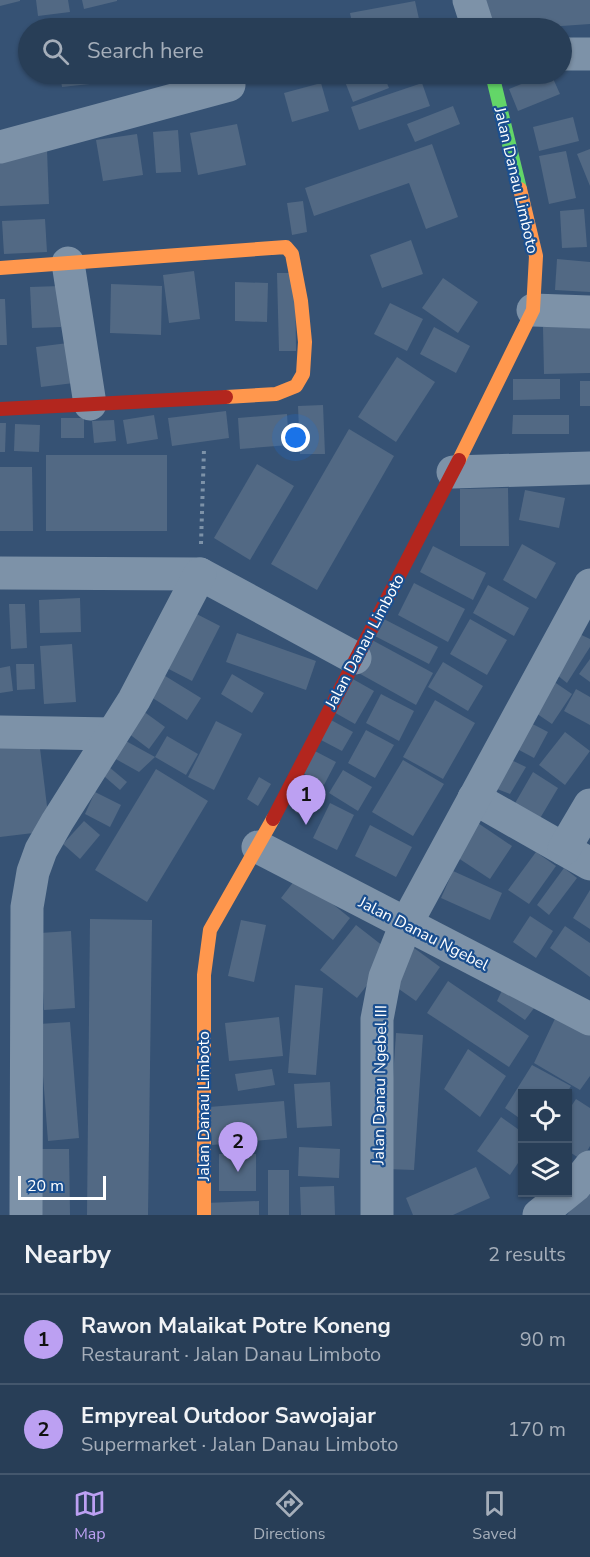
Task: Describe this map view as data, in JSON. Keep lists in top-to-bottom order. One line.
{"streets":{"street":["Jalan Danau Limboto","Jalan Danau Ngebel","Jalan Danau Ngebel III"]},"crossings":[["Jalan Danau Limboto","Jalan Danau Ngebel"],["Jalan Danau Ngebel","Jalan Danau Ngebel III"]],"scale_bar":"20 m","page":{"search":"Search here","pins":["1","2"],"scale":"20 m","heading":["Nearby","2 results"],"list":[{"mark":"1","name":"Rawon Malaikat Potre Koneng","note":"Restaurant · Jalan Danau Limboto","value":"90 m"},{"mark":"2","name":"Empyreal Outdoor Sawojajar","note":"Supermarket · Jalan Danau Limboto","value":"170 m"}],"nav":["Map","Directions","Saved"]}}
